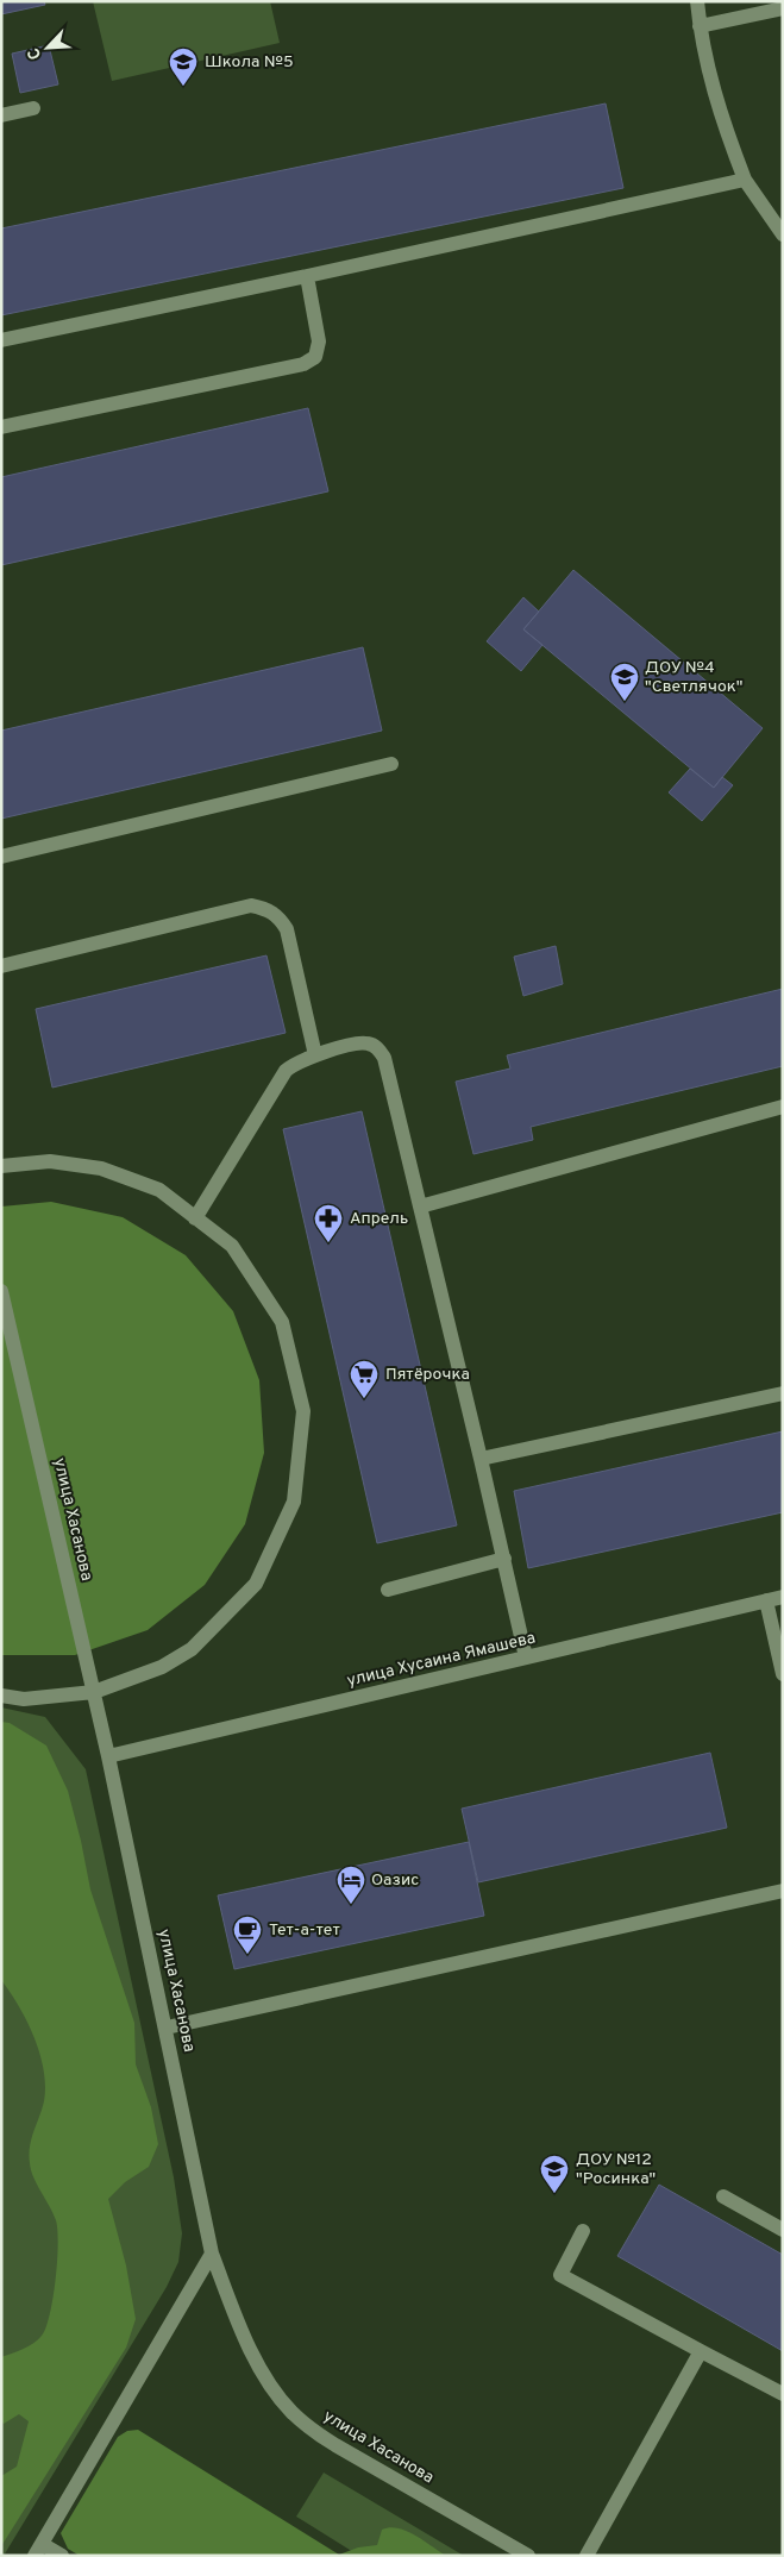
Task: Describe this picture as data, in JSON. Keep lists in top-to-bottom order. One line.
{"streets":{"street":["улица Хасанова","улица Хусаина Ямашева"]},"crossings":[["улица Хасанова","улица Хусаина Ямашева"]],"places":{"school or university":["Школа №5","ДОУ №4 \"Светлячок\"","ДОУ №12 \"Росинка\""],"pharmacy":["Апрель"],"supermarket":["Пятёрочка"],"hotel":["Оазис"],"cafe":["Тет-а-тет"]},"north":"bottom left"}
